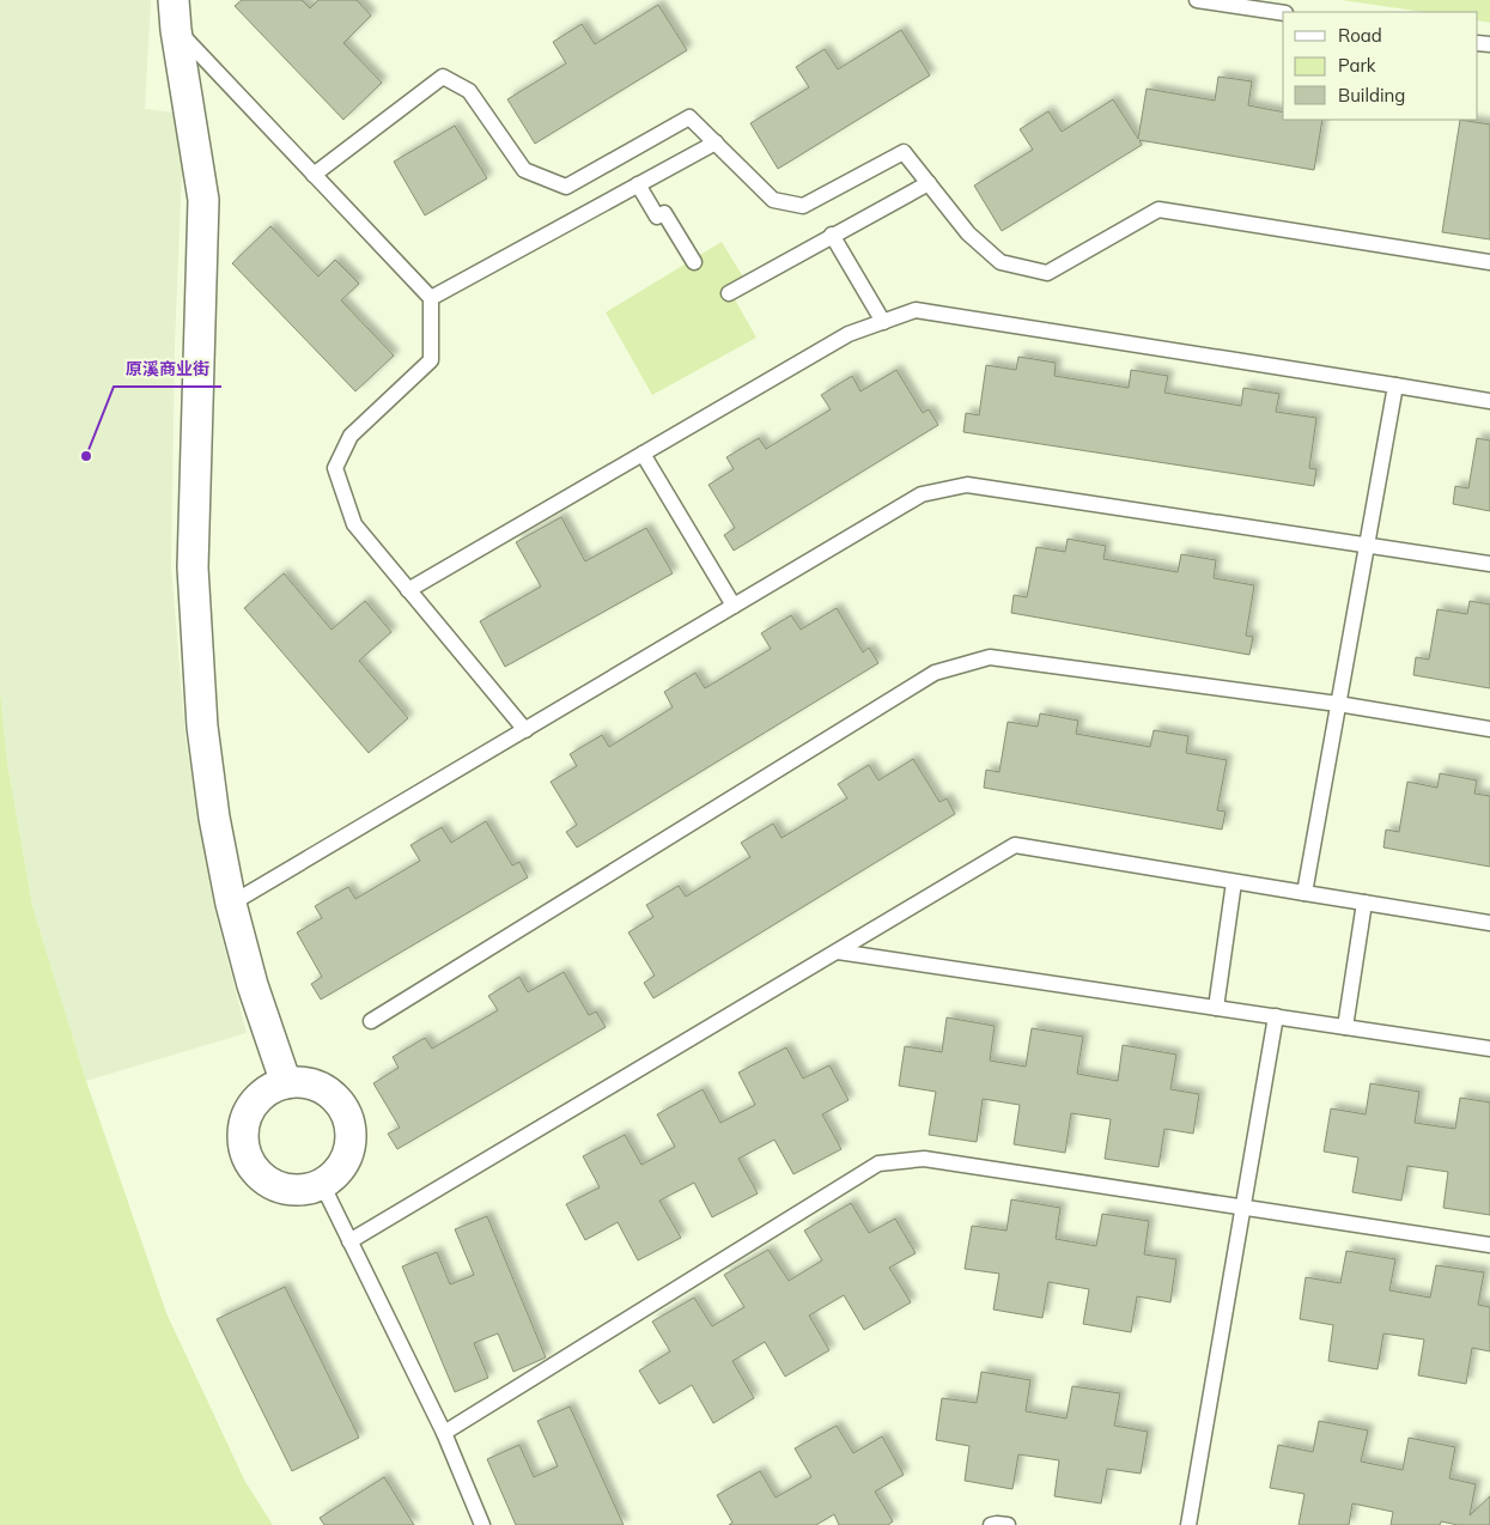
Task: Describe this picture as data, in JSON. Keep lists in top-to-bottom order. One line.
{"places":["原溪商业街"],"legend":["Road","Park","Building"]}
